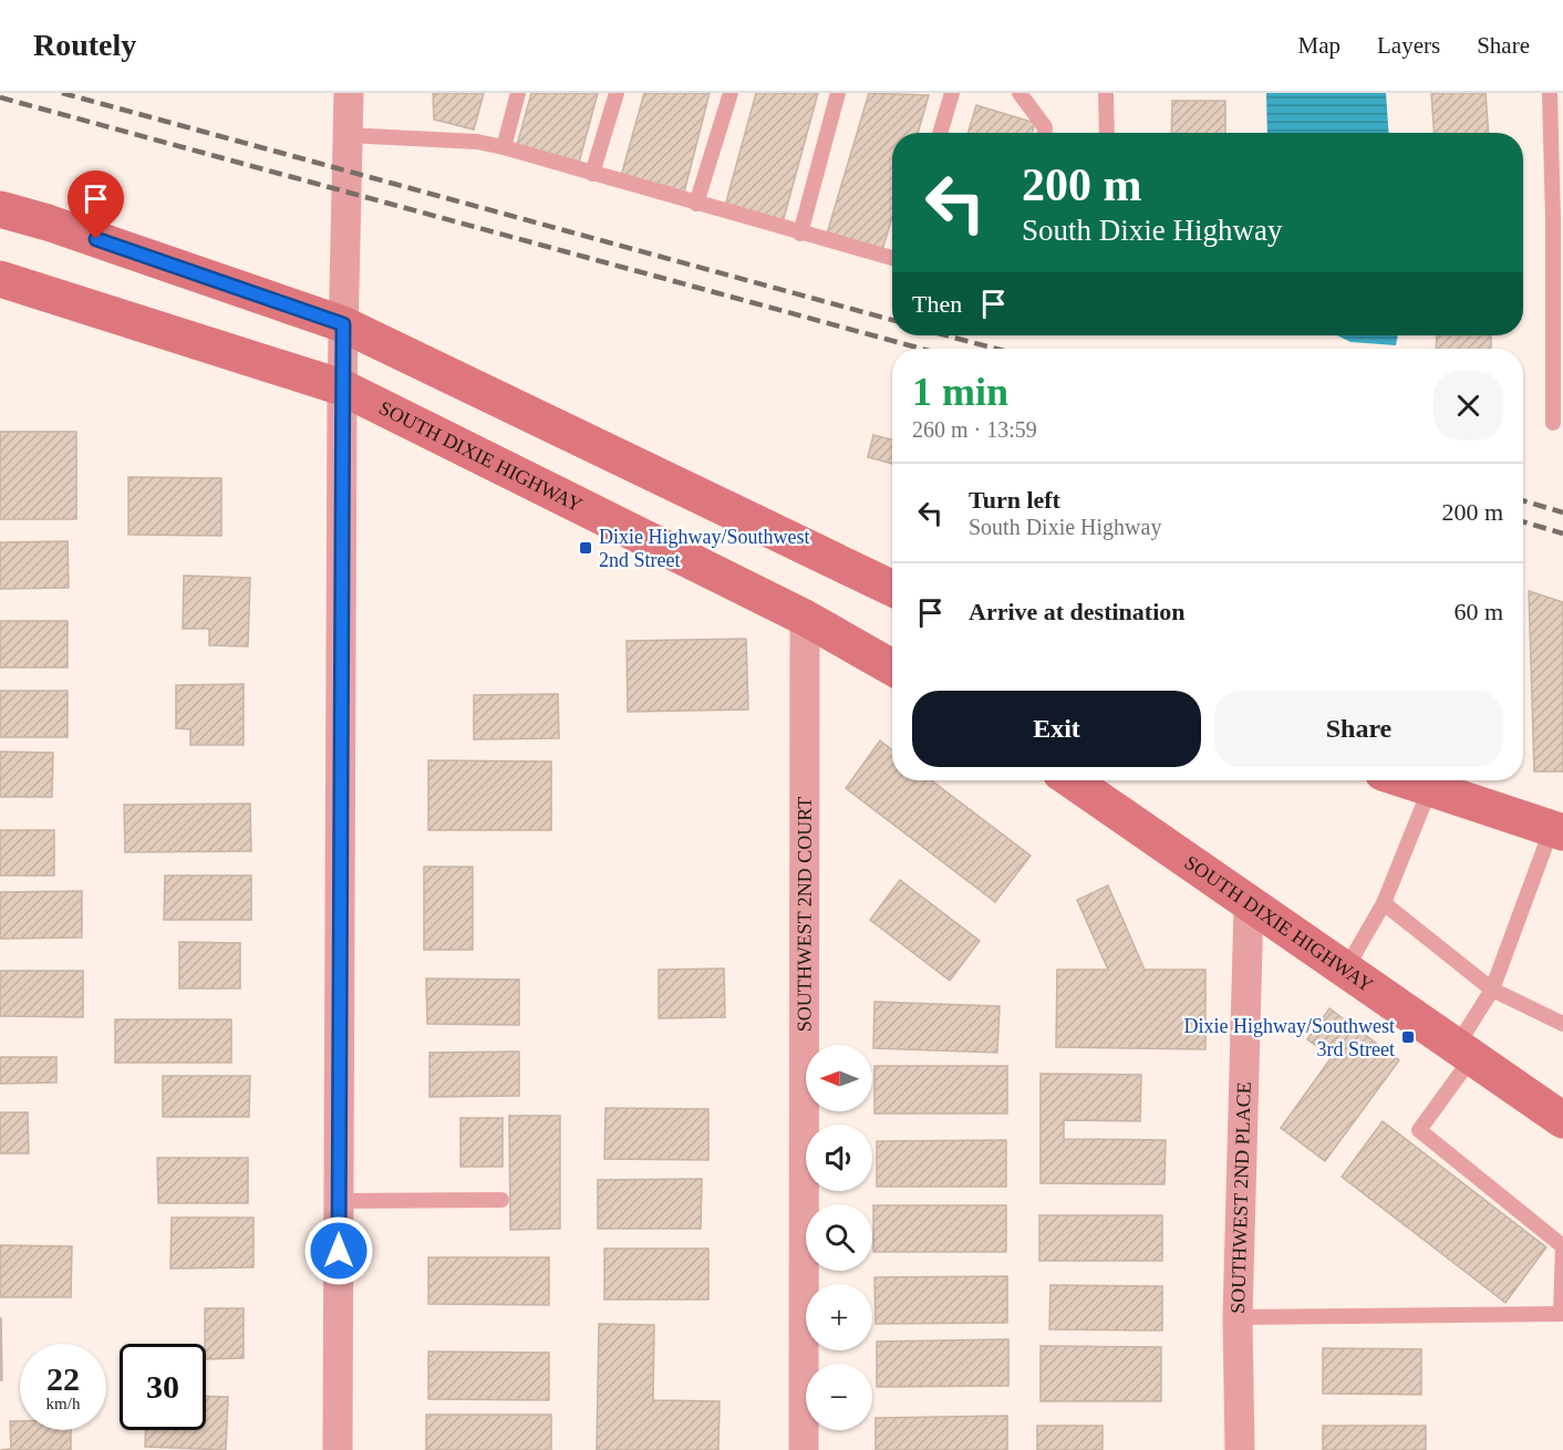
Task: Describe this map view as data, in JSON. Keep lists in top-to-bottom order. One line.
{"streets":{"main road":["SOUTH DIXIE HIGHWAY"],"street":["SOUTHWEST 2ND COURT","SOUTHWEST 2ND PLACE"]},"crossings":[["SOUTH DIXIE HIGHWAY","SOUTHWEST 2ND COURT"],["SOUTH DIXIE HIGHWAY","SOUTHWEST 2ND PLACE"]],"places":{"transit":["Dixie Highway/Southwest 2nd Street","Dixie Highway/Southwest 3rd Street"]},"north":"left","page":{"header":"Routely","nav":["Map","Layers","Share"],"turn":["200 m","South Dixie Highway"],"then":"Then","heading":["1 min","260 m · 13:59"],"list":[{"name":"Turn left","note":"South Dixie Highway","value":"200 m"},{"name":"Arrive at destination","value":"60 m"}],"buttons":["Exit","Share"],"map_buttons":["+","−"],"speed":"22 km/h","limit":"30"}}
